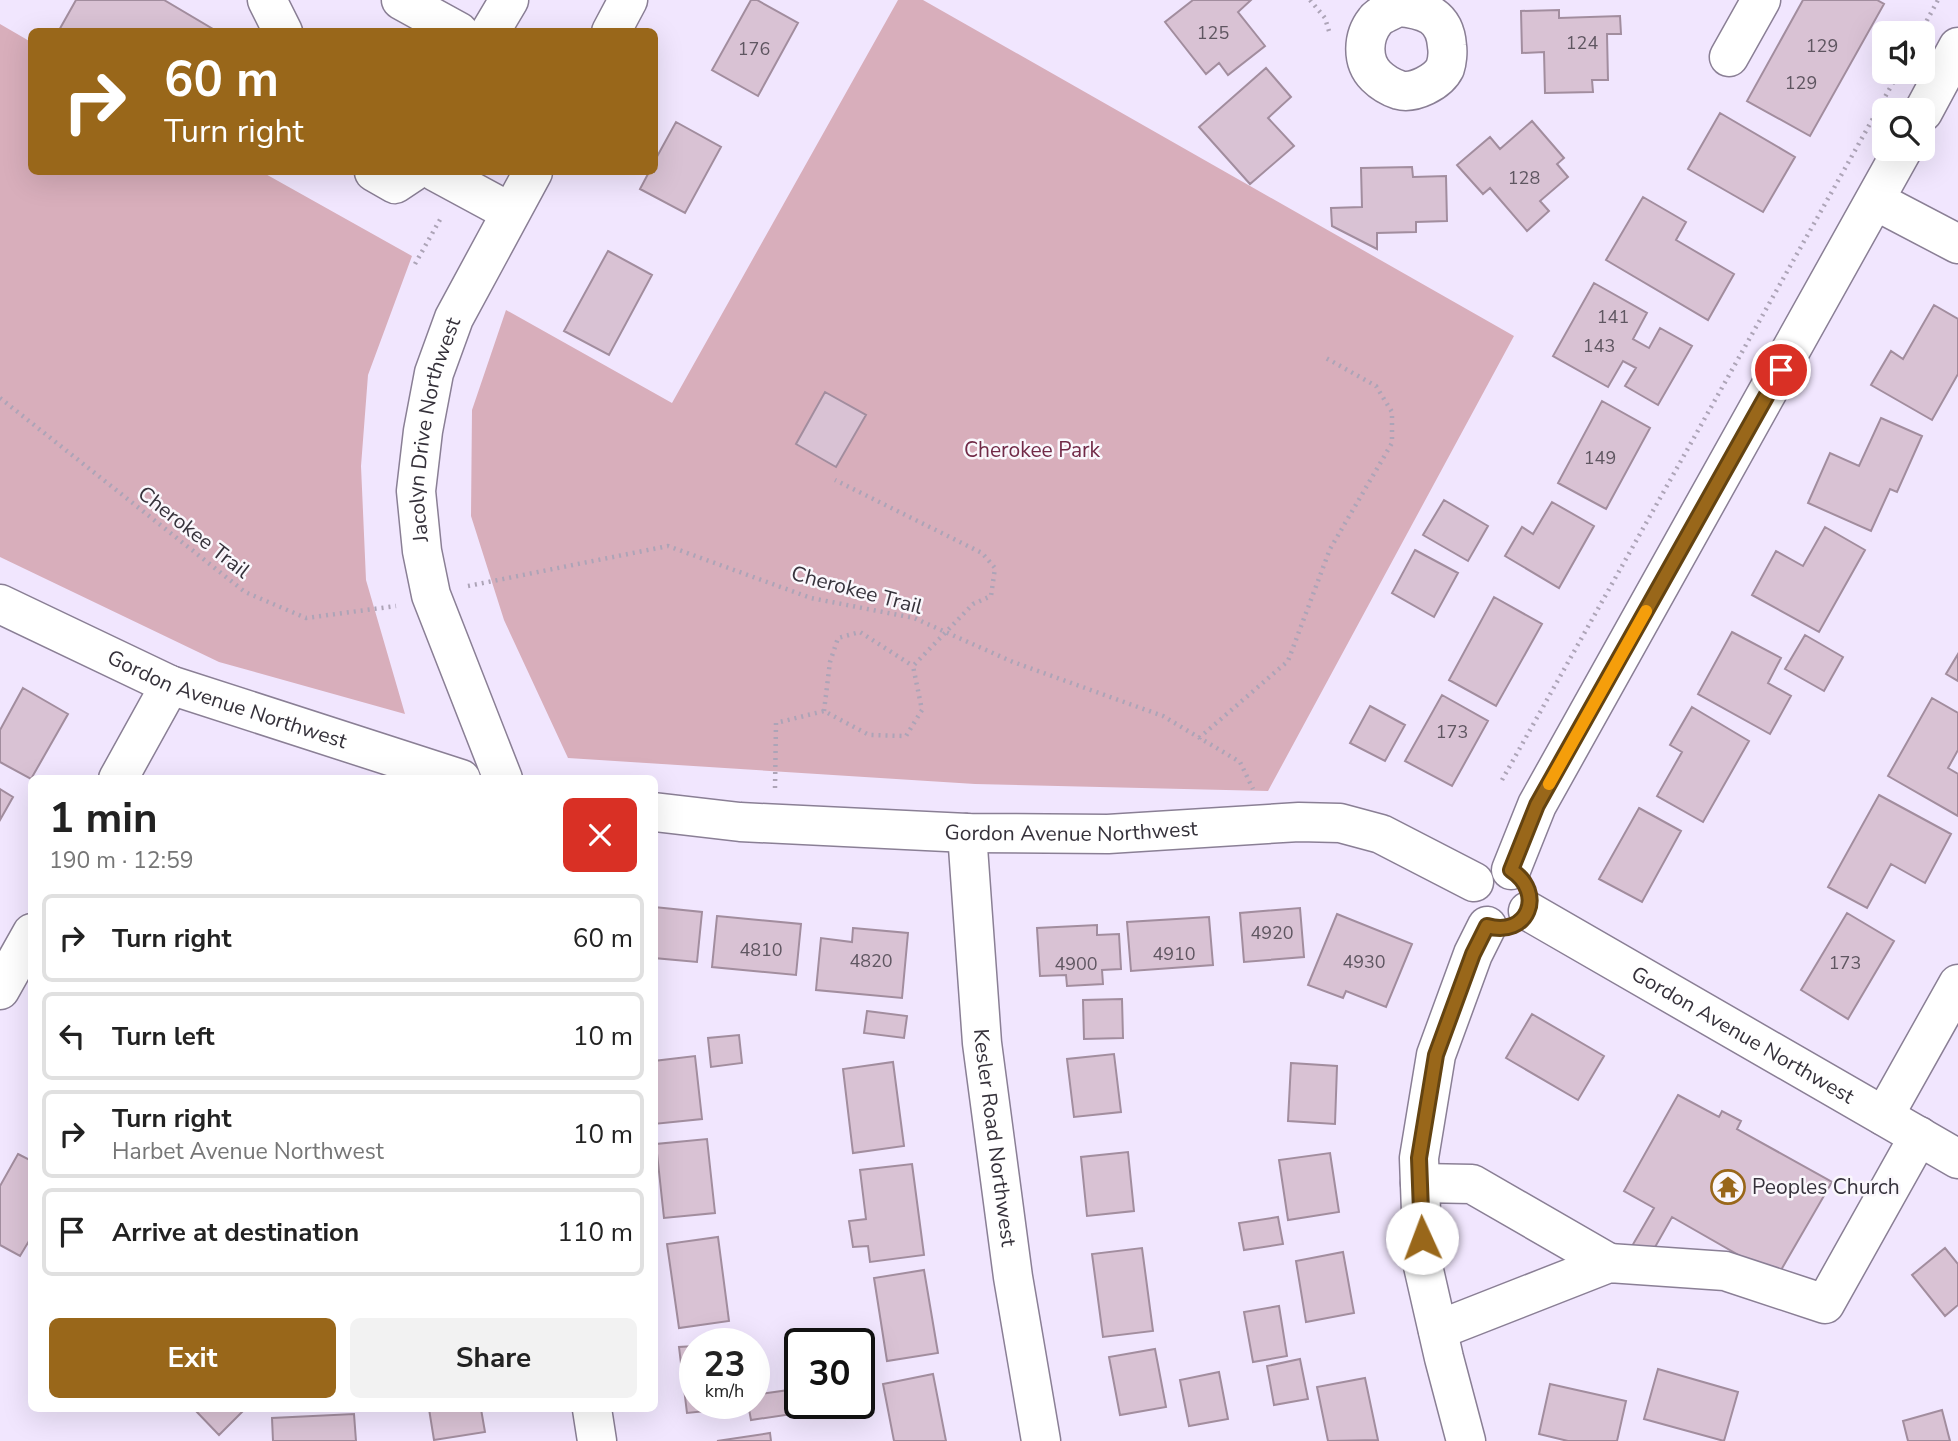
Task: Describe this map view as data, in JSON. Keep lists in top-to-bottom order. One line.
{"streets":{"street":["Jacolyn Drive Northwest","Gordon Avenue Northwest","Kesler Road Northwest"],"path":["Cherokee Trail"]},"crossings":[["Cherokee Trail","Gordon Avenue Northwest"],["Gordon Avenue Northwest","Kesler Road Northwest"]],"parks":["Cherokee Park"],"places":{"temple":["Peoples Church"]},"house_numbers":["125","124","129","176","129","128","141","143","149","173","4920","4810","4910","4820","4930","173","4900"],"page":{"turn":["60 m","Turn right"],"heading":["1 min","190 m · 12:59"],"list":[{"name":"Turn right","value":"60 m"},{"name":"Turn left","value":"10 m"},{"name":"Turn right","note":"Harbet Avenue Northwest","value":"10 m"},{"name":"Arrive at destination","value":"110 m"}],"buttons":["Exit","Share"],"speed":"23 km/h","limit":"30"}}
